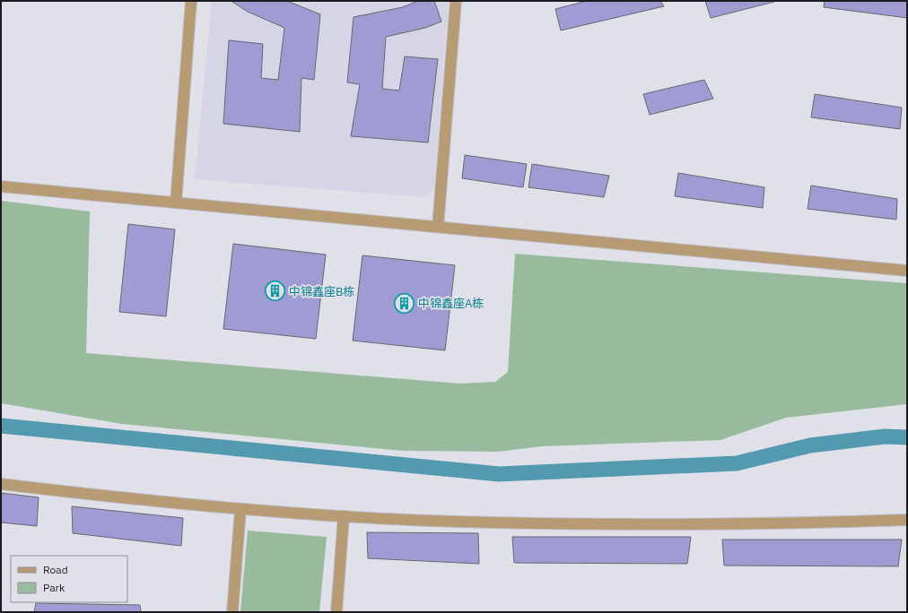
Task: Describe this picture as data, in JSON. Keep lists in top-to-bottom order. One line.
{"places":{"building":["中锦鑫座B栋","中锦鑫座A栋"]},"legend":["Road","Park"]}
